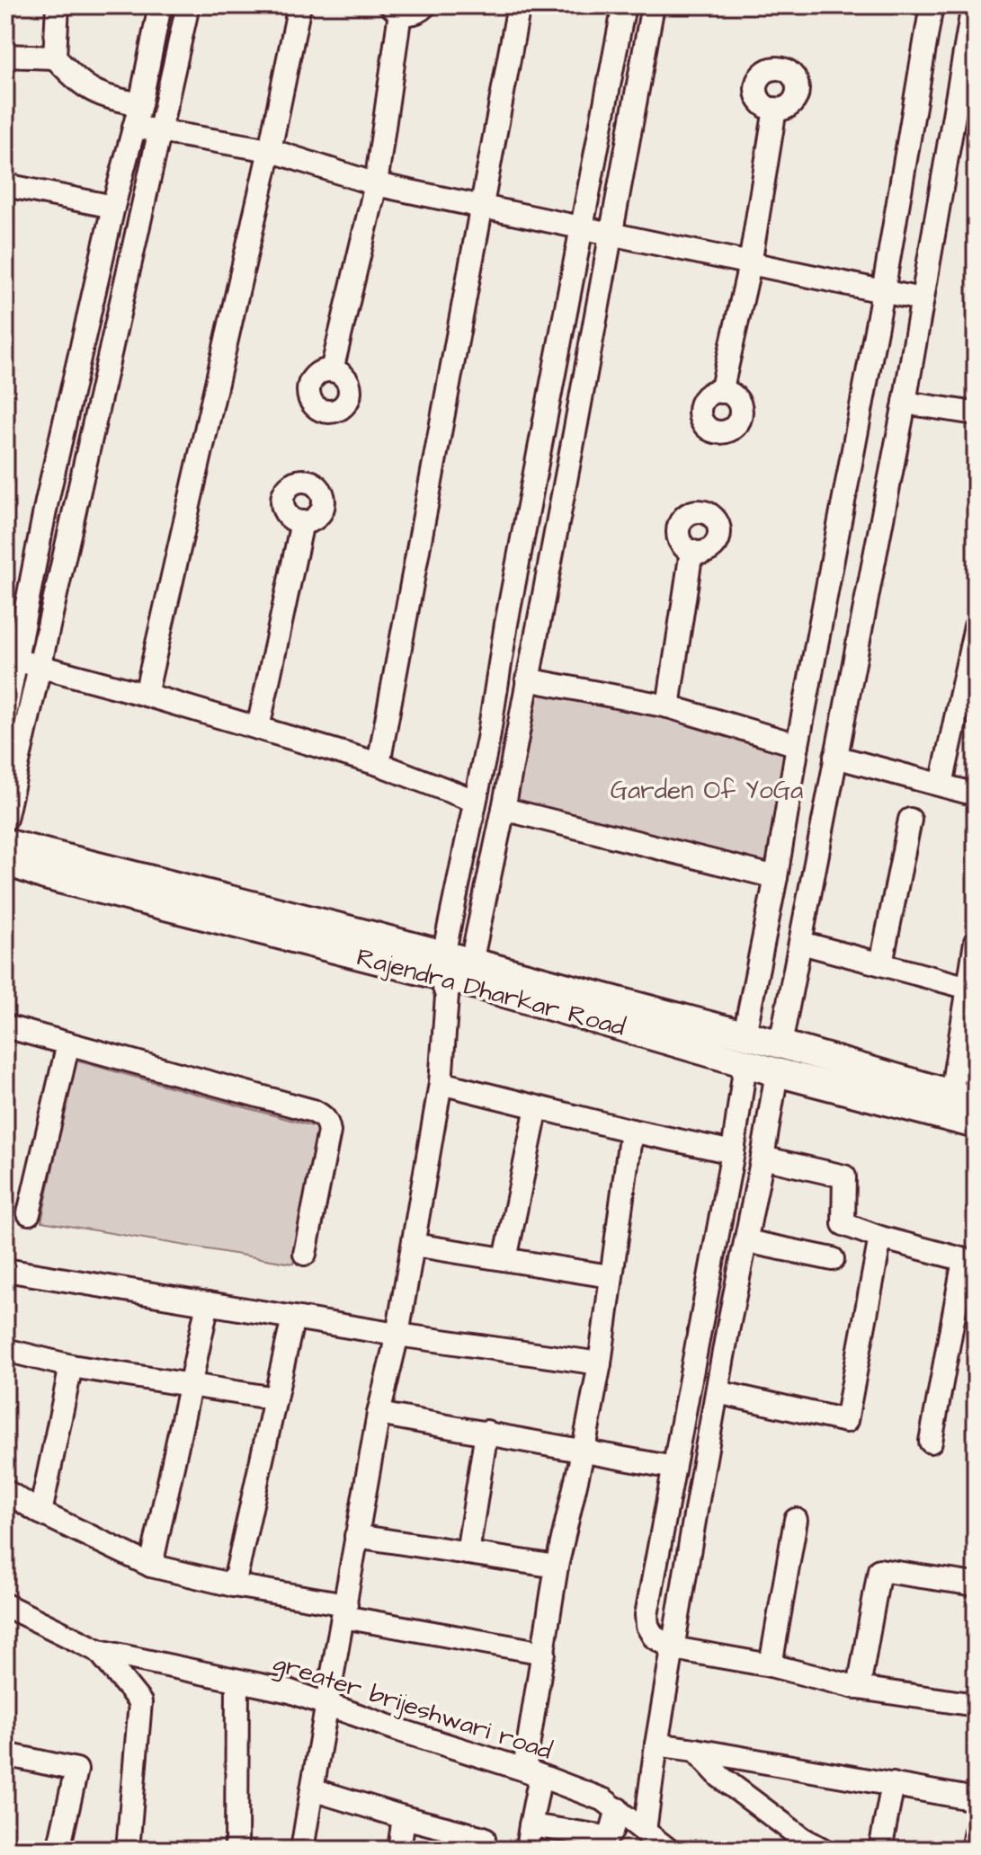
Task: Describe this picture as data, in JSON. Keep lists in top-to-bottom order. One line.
{"streets":{"main road":["Rajendra Dharkar Road"],"street":["greater brijeshwari road"]},"parks":["Garden Of YoGa"]}
